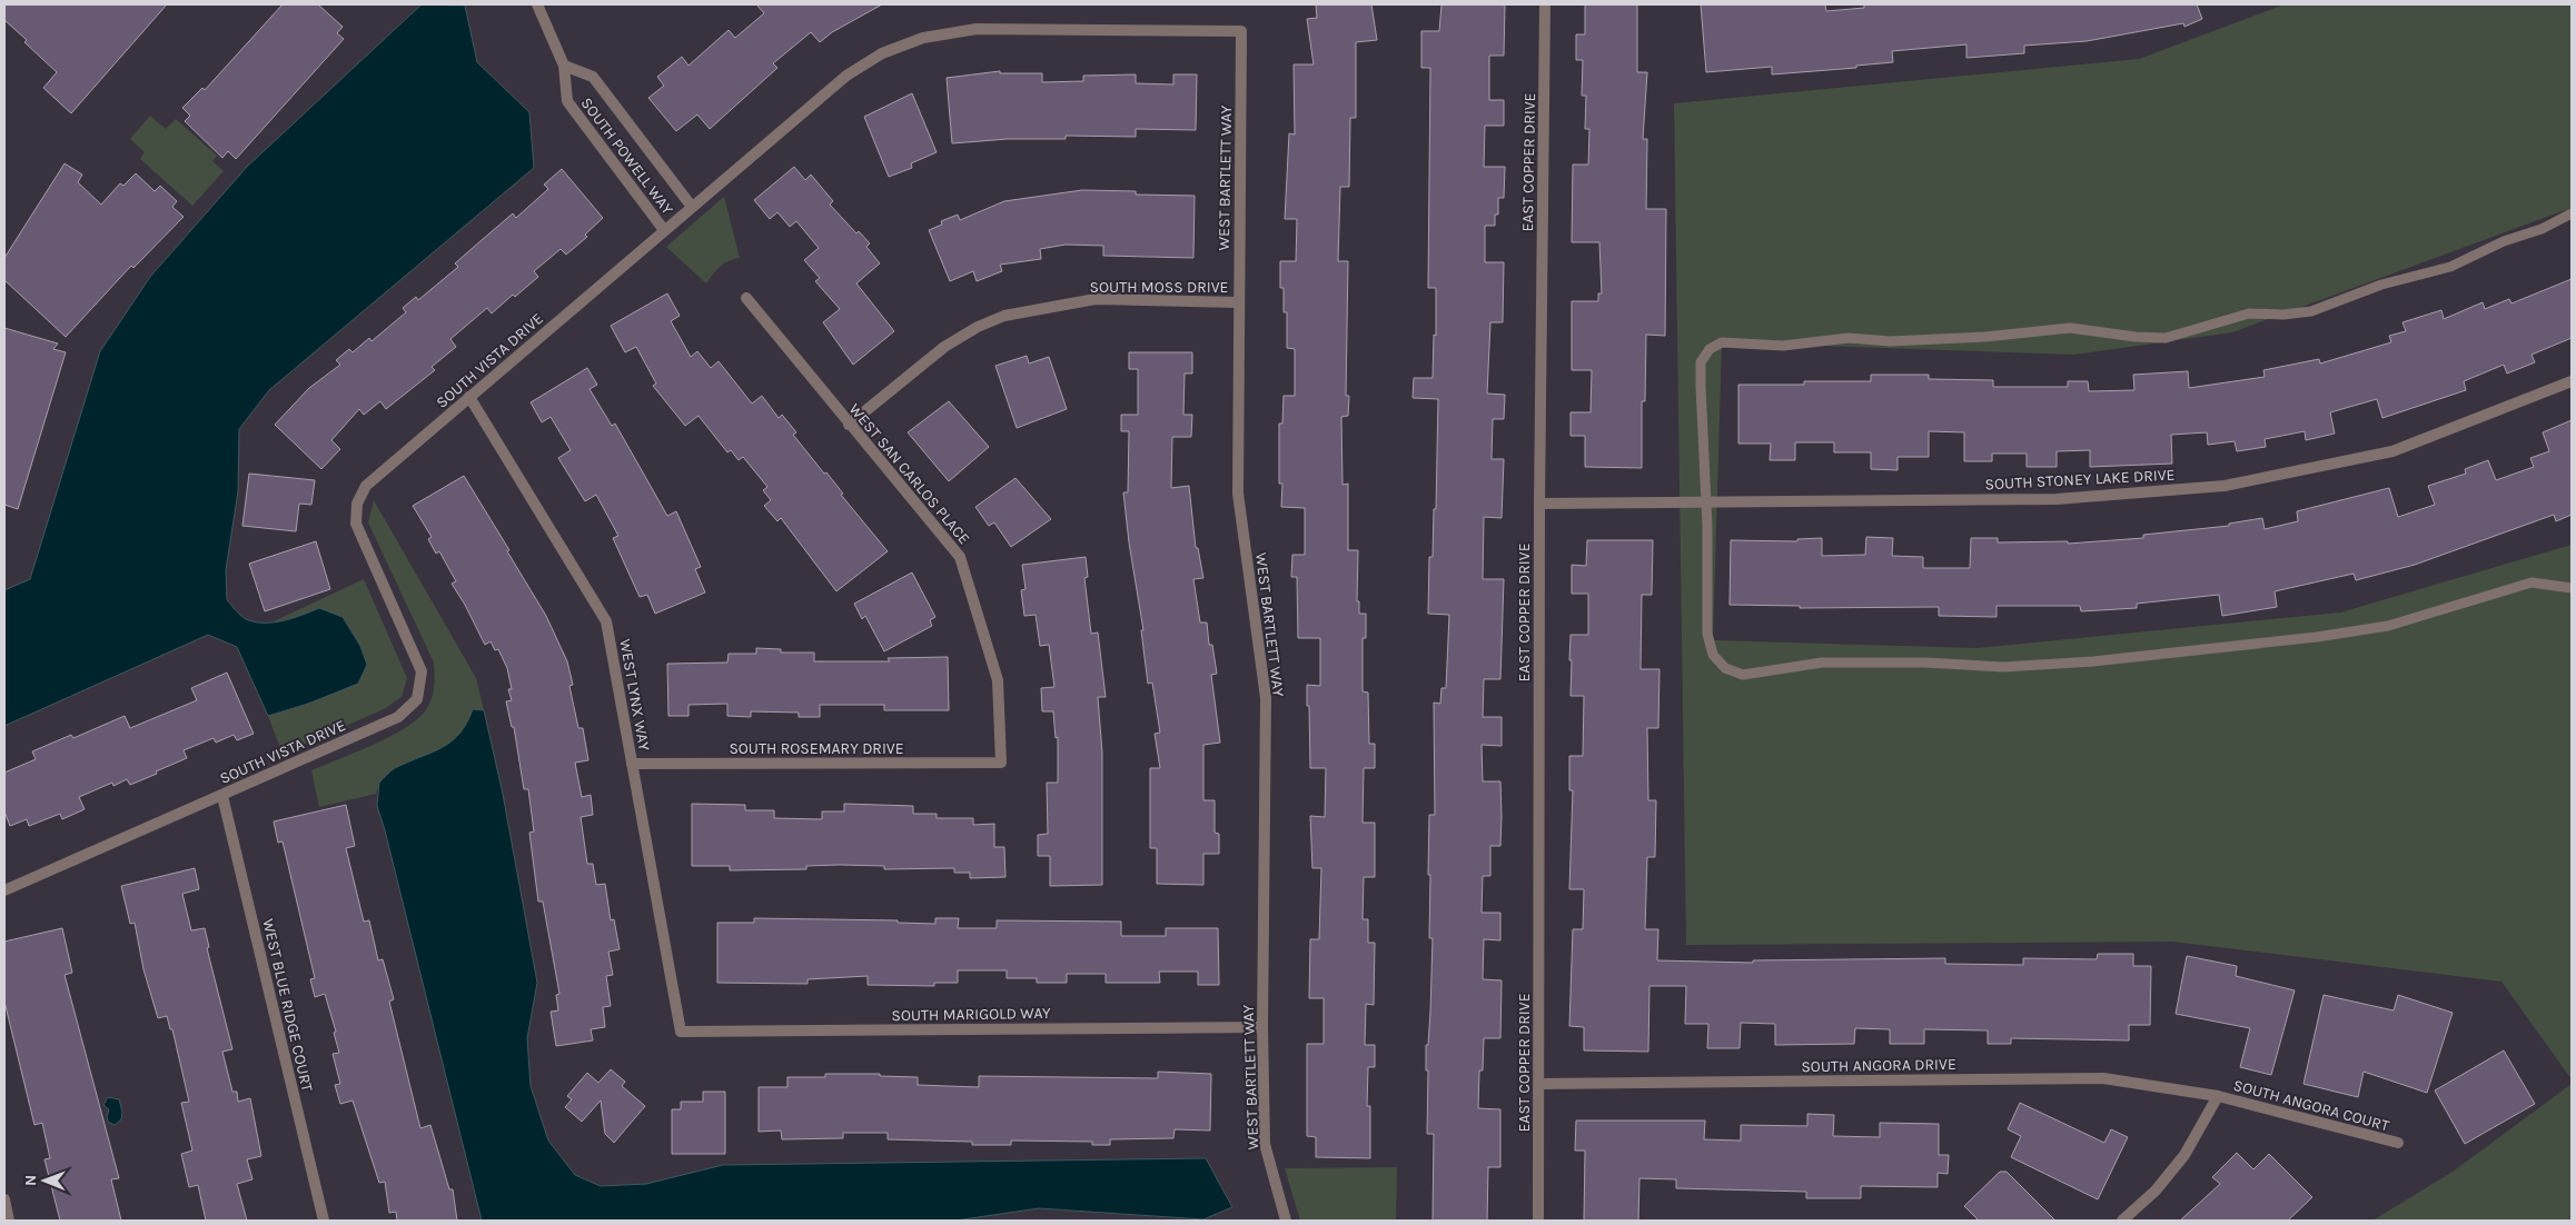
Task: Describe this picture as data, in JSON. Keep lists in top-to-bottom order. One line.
{"streets":{"street":["SOUTH POWELL WAY","EAST COPPER DRIVE","WEST BARTLETT WAY","SOUTH MOSS DRIVE","SOUTH VISTA DRIVE","WEST SAN CARLOS PLACE","SOUTH STONEY LAKE DRIVE","WEST LYNX WAY","SOUTH ROSEMARY DRIVE","WEST BLUE RIDGE COURT","SOUTH MARIGOLD WAY","SOUTH ANGORA DRIVE","SOUTH ANGORA COURT"]},"crossings":[["SOUTH POWELL WAY","SOUTH VISTA DRIVE"],["EAST COPPER DRIVE","SOUTH STONEY LAKE DRIVE"],["EAST COPPER DRIVE","SOUTH ANGORA DRIVE"],["WEST BARTLETT WAY","SOUTH MOSS DRIVE"],["WEST BARTLETT WAY","SOUTH VISTA DRIVE"],["WEST BARTLETT WAY","SOUTH MARIGOLD WAY"],["SOUTH MOSS DRIVE","WEST SAN CARLOS PLACE"],["SOUTH VISTA DRIVE","WEST LYNX WAY"],["SOUTH VISTA DRIVE","WEST BLUE RIDGE COURT"],["WEST SAN CARLOS PLACE","SOUTH ROSEMARY DRIVE"],["WEST LYNX WAY","SOUTH ROSEMARY DRIVE"],["WEST LYNX WAY","SOUTH MARIGOLD WAY"],["SOUTH ANGORA DRIVE","SOUTH ANGORA COURT"]],"north":"left"}
